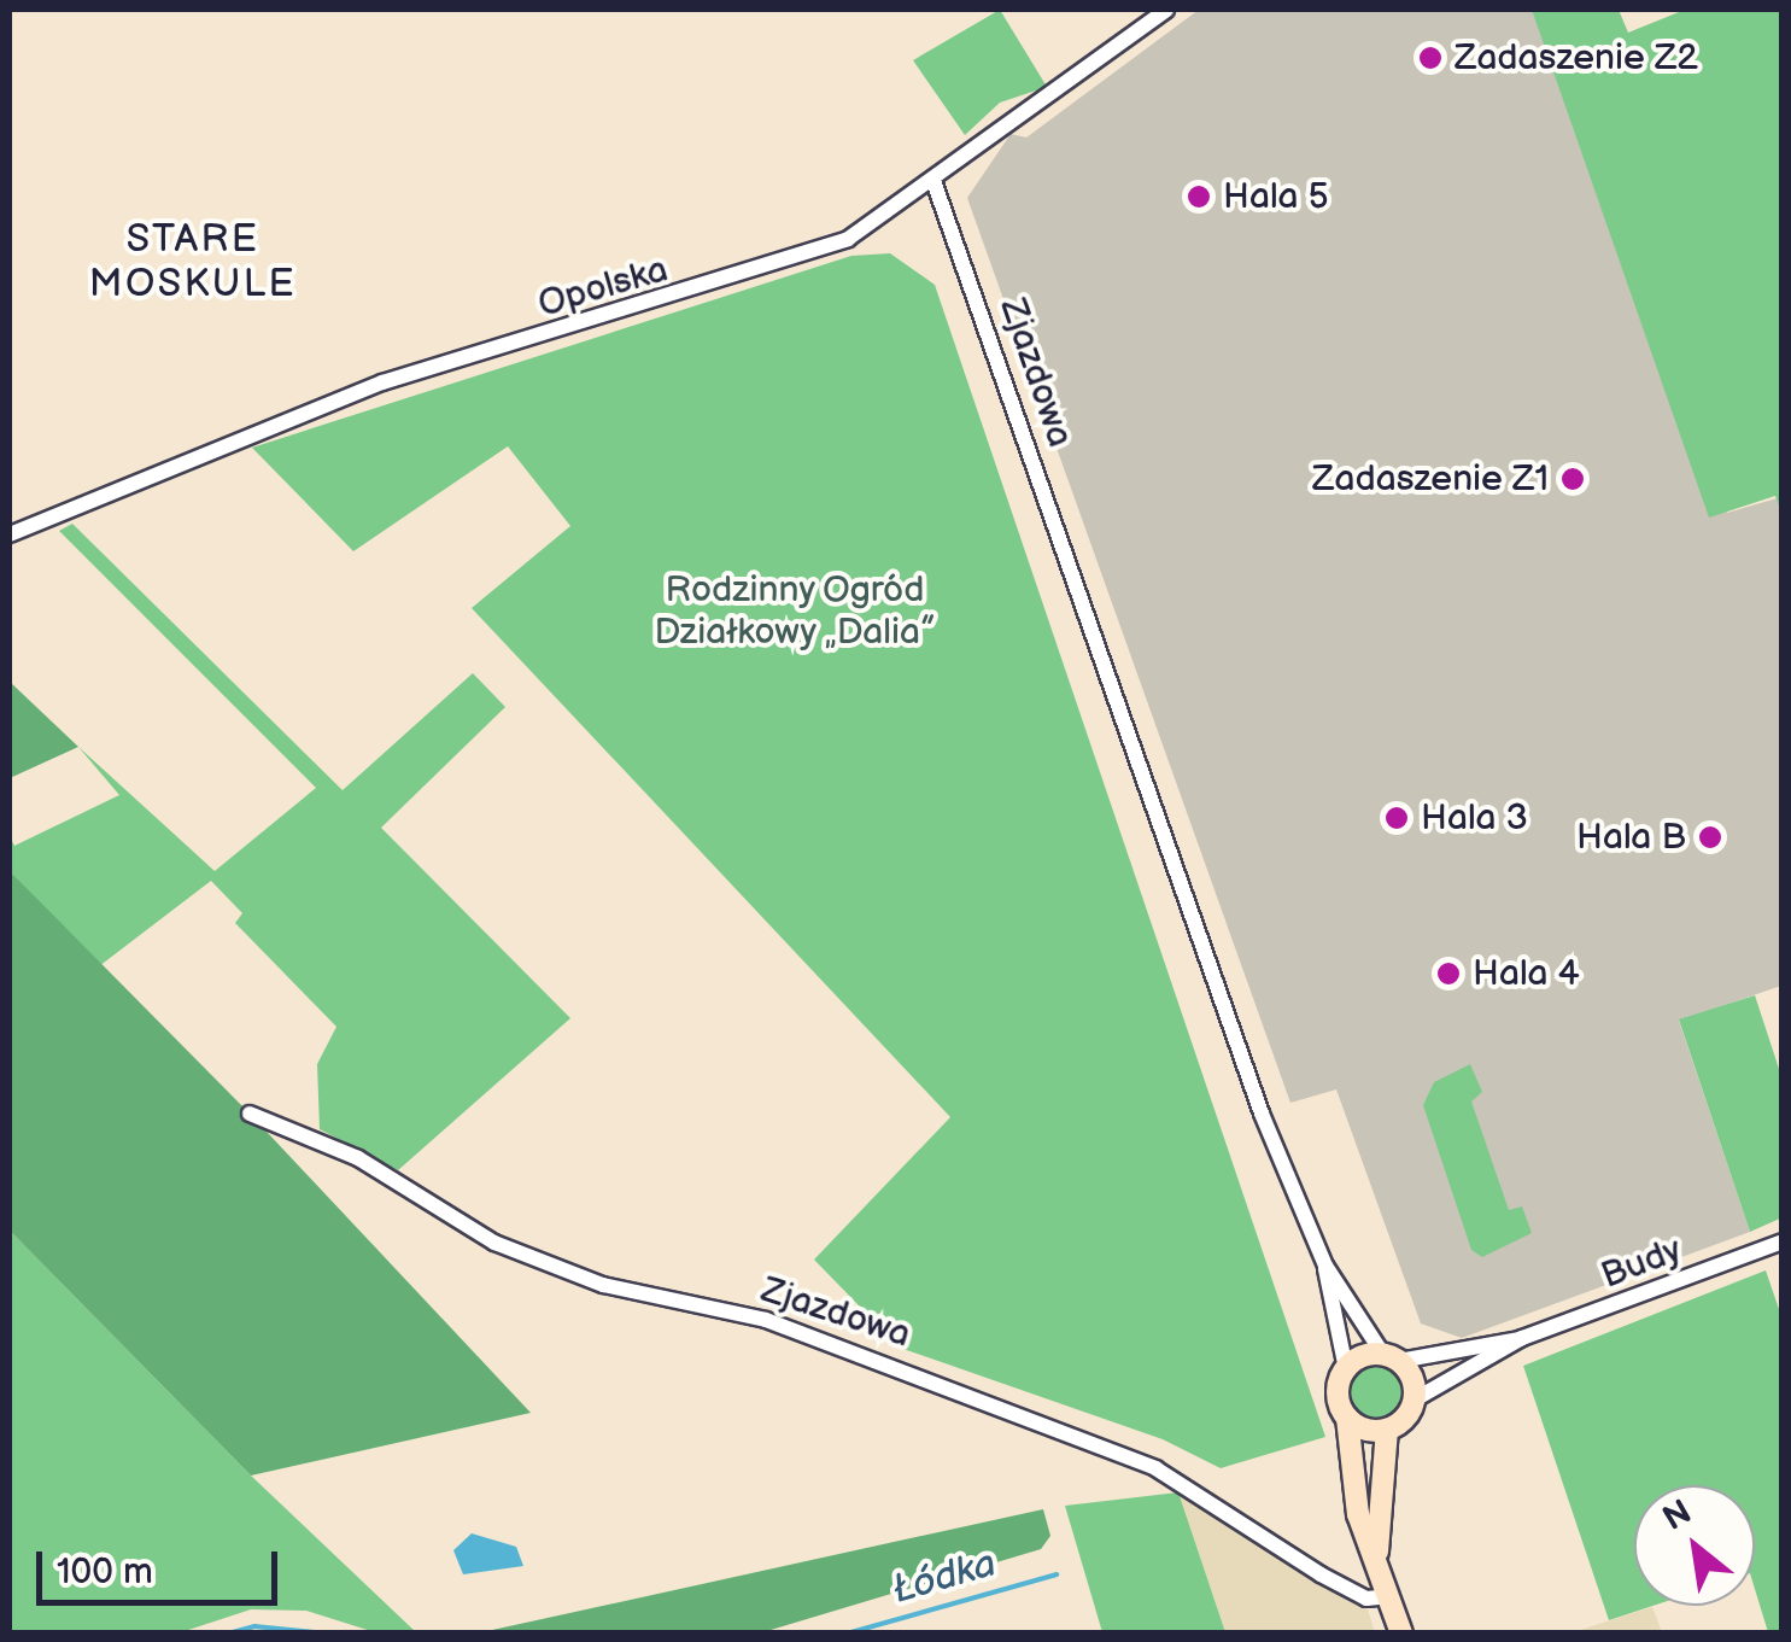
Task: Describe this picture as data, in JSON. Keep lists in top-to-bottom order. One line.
{"streets":{"street":["Opolska","Zjazdowa","Budy"]},"crossings":[["Opolska","Zjazdowa"],["Zjazdowa","Budy"]],"districts":["STARE MOSKULE"],"water":["Łódka"],"parks":["Rodzinny Ogród Działkowy „Dalia”"],"places":["Zadaszenie Z2","Hala 5","Zadaszenie Z1","Hala 3","Hala B","Hala 4"],"scale_bar":"100 m","north":"top left"}
